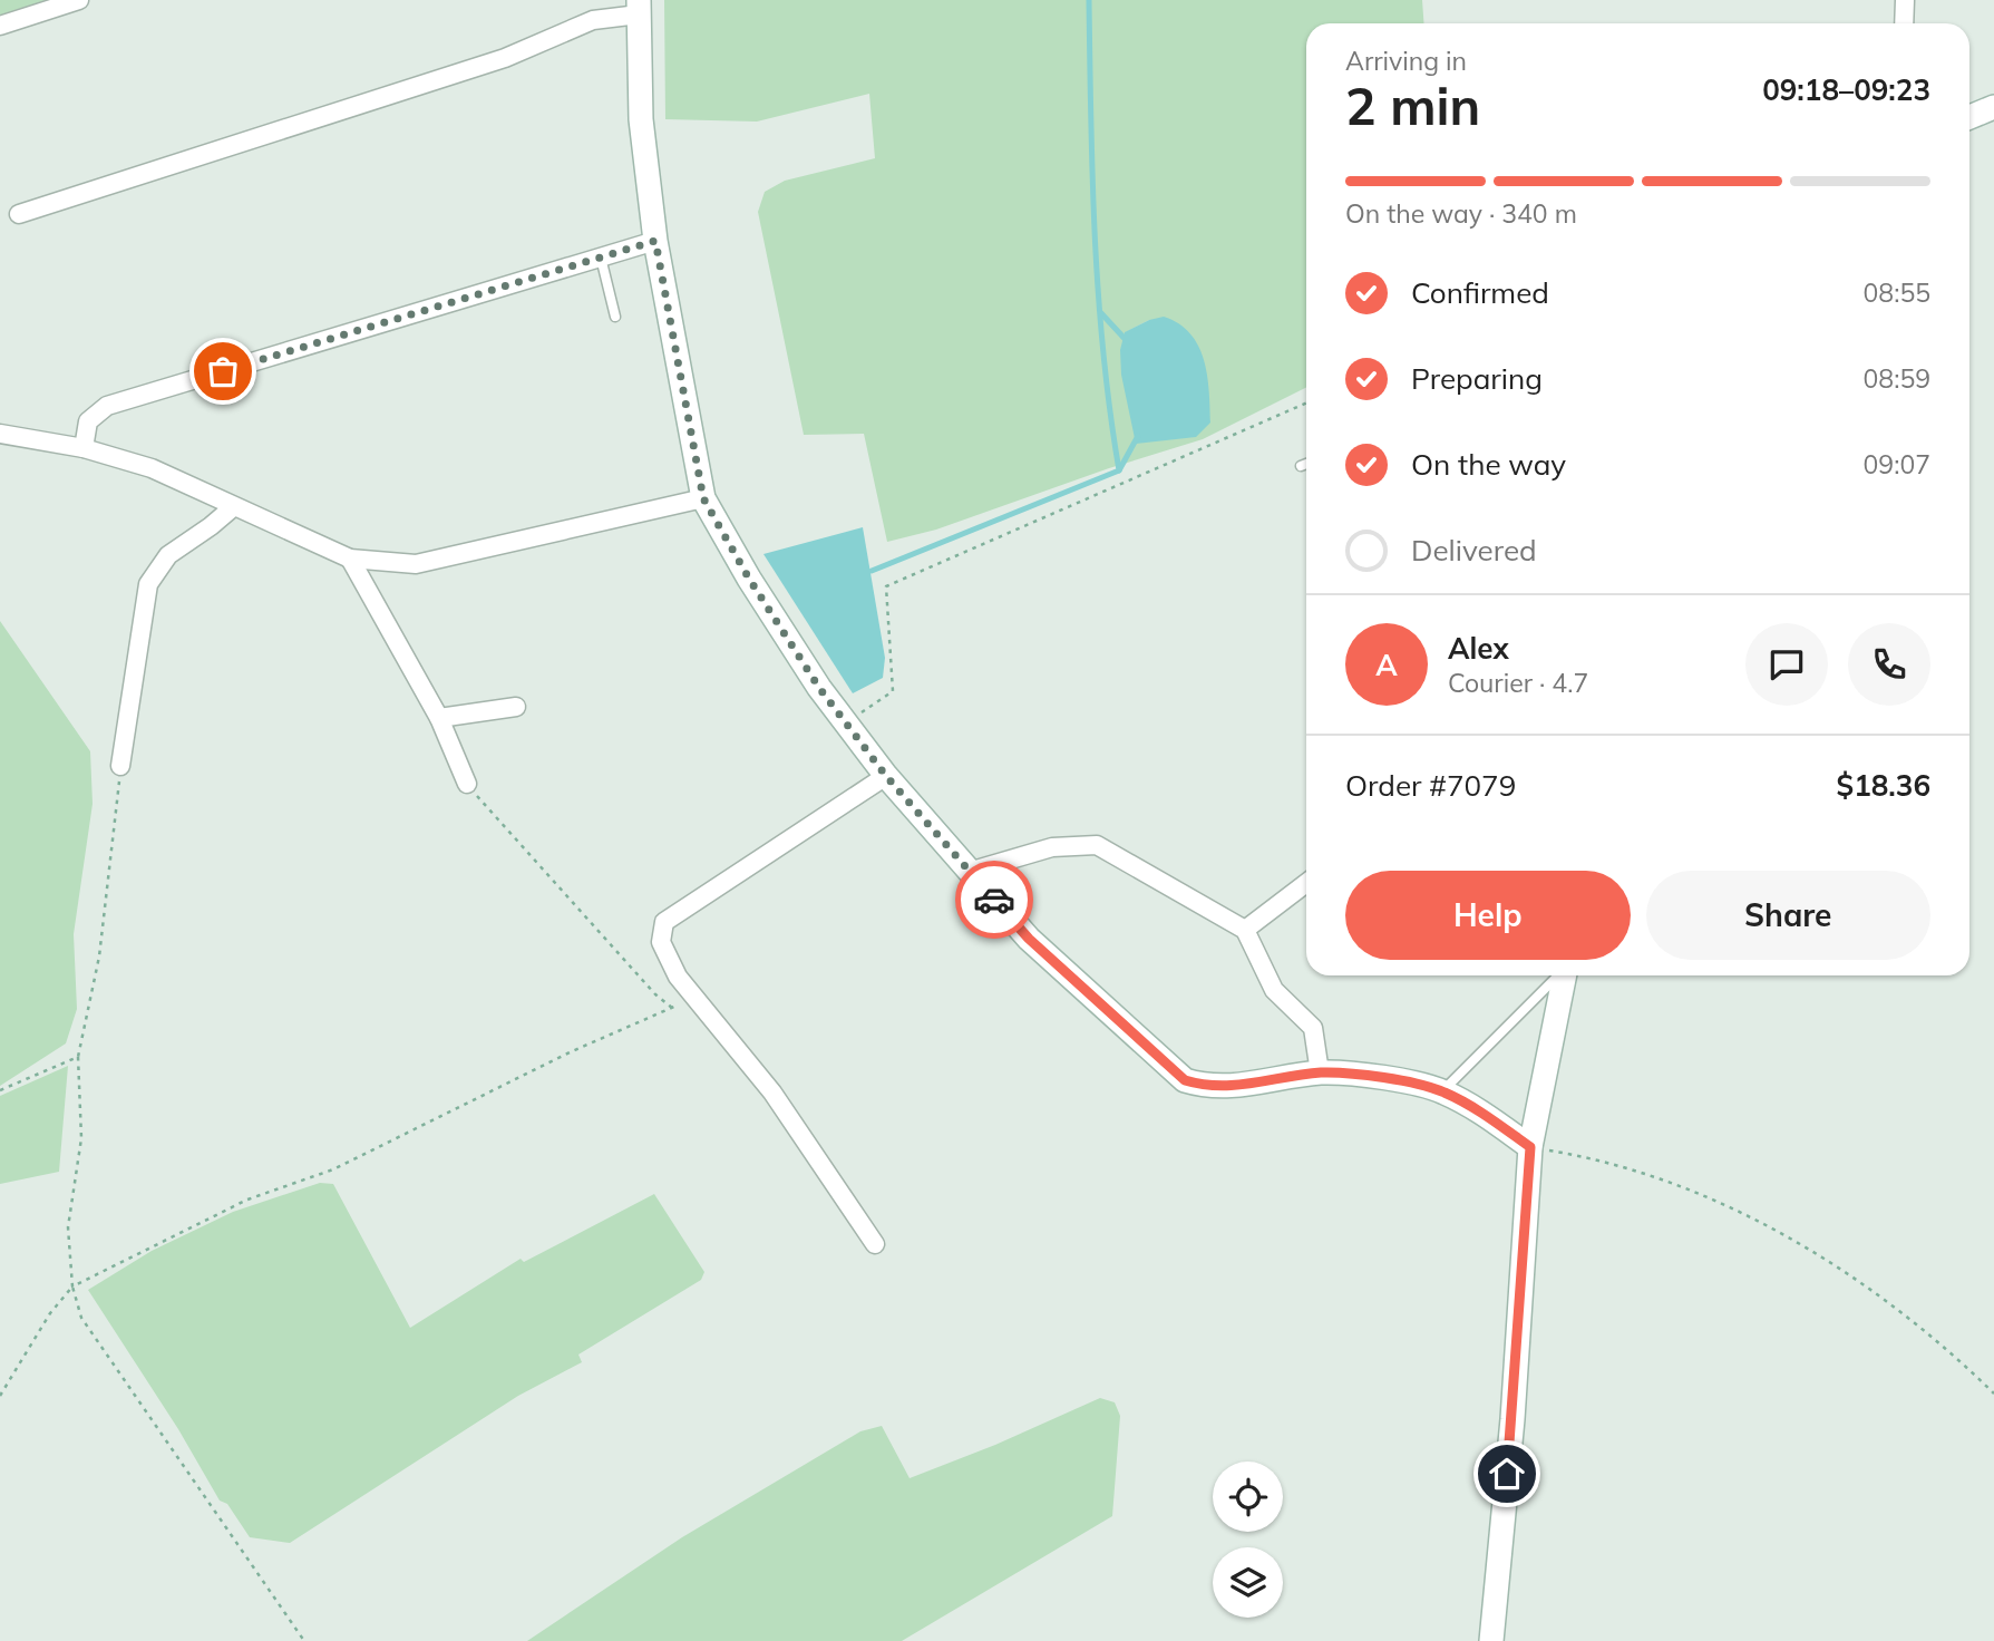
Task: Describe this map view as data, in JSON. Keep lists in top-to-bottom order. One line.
{"page":{"heading":["2 min","Arriving in","09:18–09:23"],"panel":["Alex","Courier · 4.7","Order #7079","$18.36"],"bar":"On the way · 340 m","list":[["Confirmed","08:55"],["Preparing","08:59"],["On the way","09:07"],"Delivered"],"round":"A","buttons":["Help","Share"]}}
